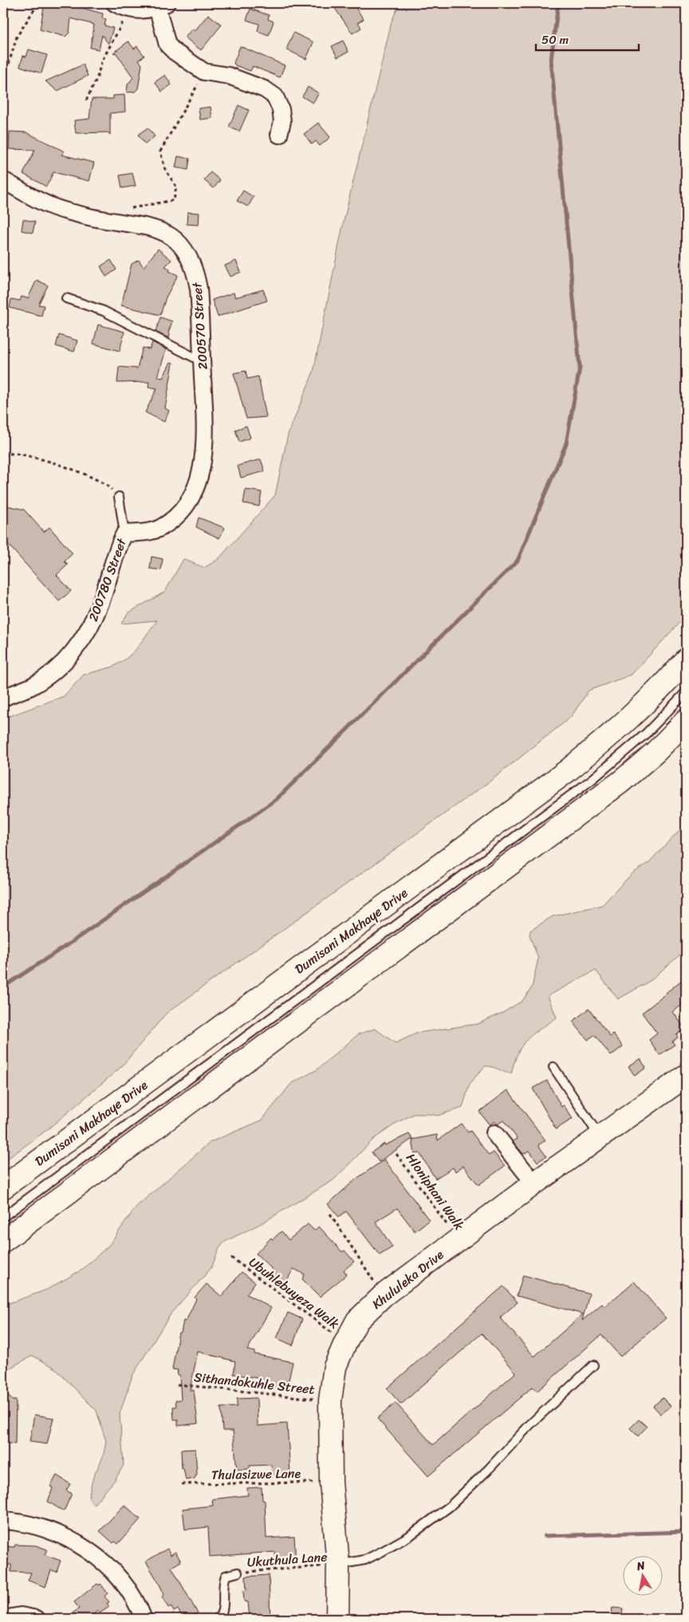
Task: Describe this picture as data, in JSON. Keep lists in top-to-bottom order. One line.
{"streets":{"main road":["Dumisani Makhaye Drive","Khululeka Drive"],"street":["200570 Street","200780 Street"],"path":["Hloniphani Walk","Ubuhlebuyeza Walk","Sithandokuhle Street","Thulasizwe Lane","Ukuthula Lane"]},"crossings":[["200570 Street","200780 Street"],["Hloniphani Walk","Khululeka Drive"],["Khululeka Drive","Ubuhlebuyeza Walk"],["Khululeka Drive","Sithandokuhle Street"],["Khululeka Drive","Thulasizwe Lane"],["Khululeka Drive","Ukuthula Lane"]],"scale_bar":"50 m","north":"top"}
